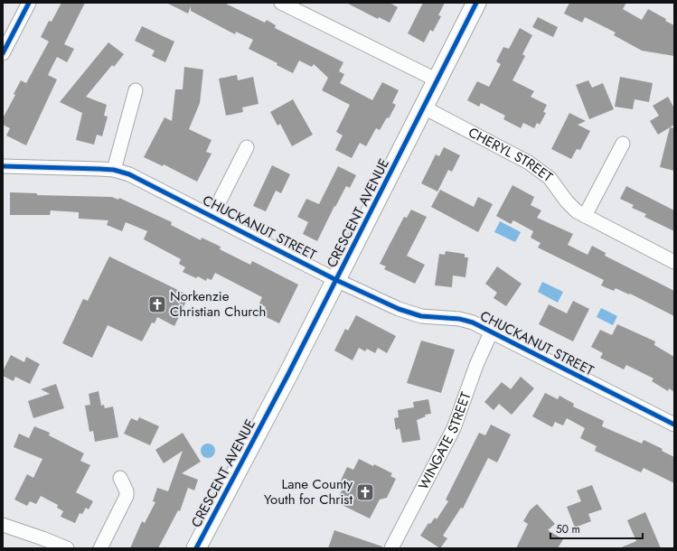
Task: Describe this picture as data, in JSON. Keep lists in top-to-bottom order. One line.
{"streets":{"street":["CHERYL STREET","CRESCENT AVENUE","CHUCKANUT STREET","WINGATE STREET"]},"crossings":[["CHERYL STREET","CRESCENT AVENUE"],["CRESCENT AVENUE","CHUCKANUT STREET"],["CHUCKANUT STREET","WINGATE STREET"]],"places":{"church":["Norkenzie Christian Church","Lane County Youth for Christ"]},"scale_bar":"50 m"}
